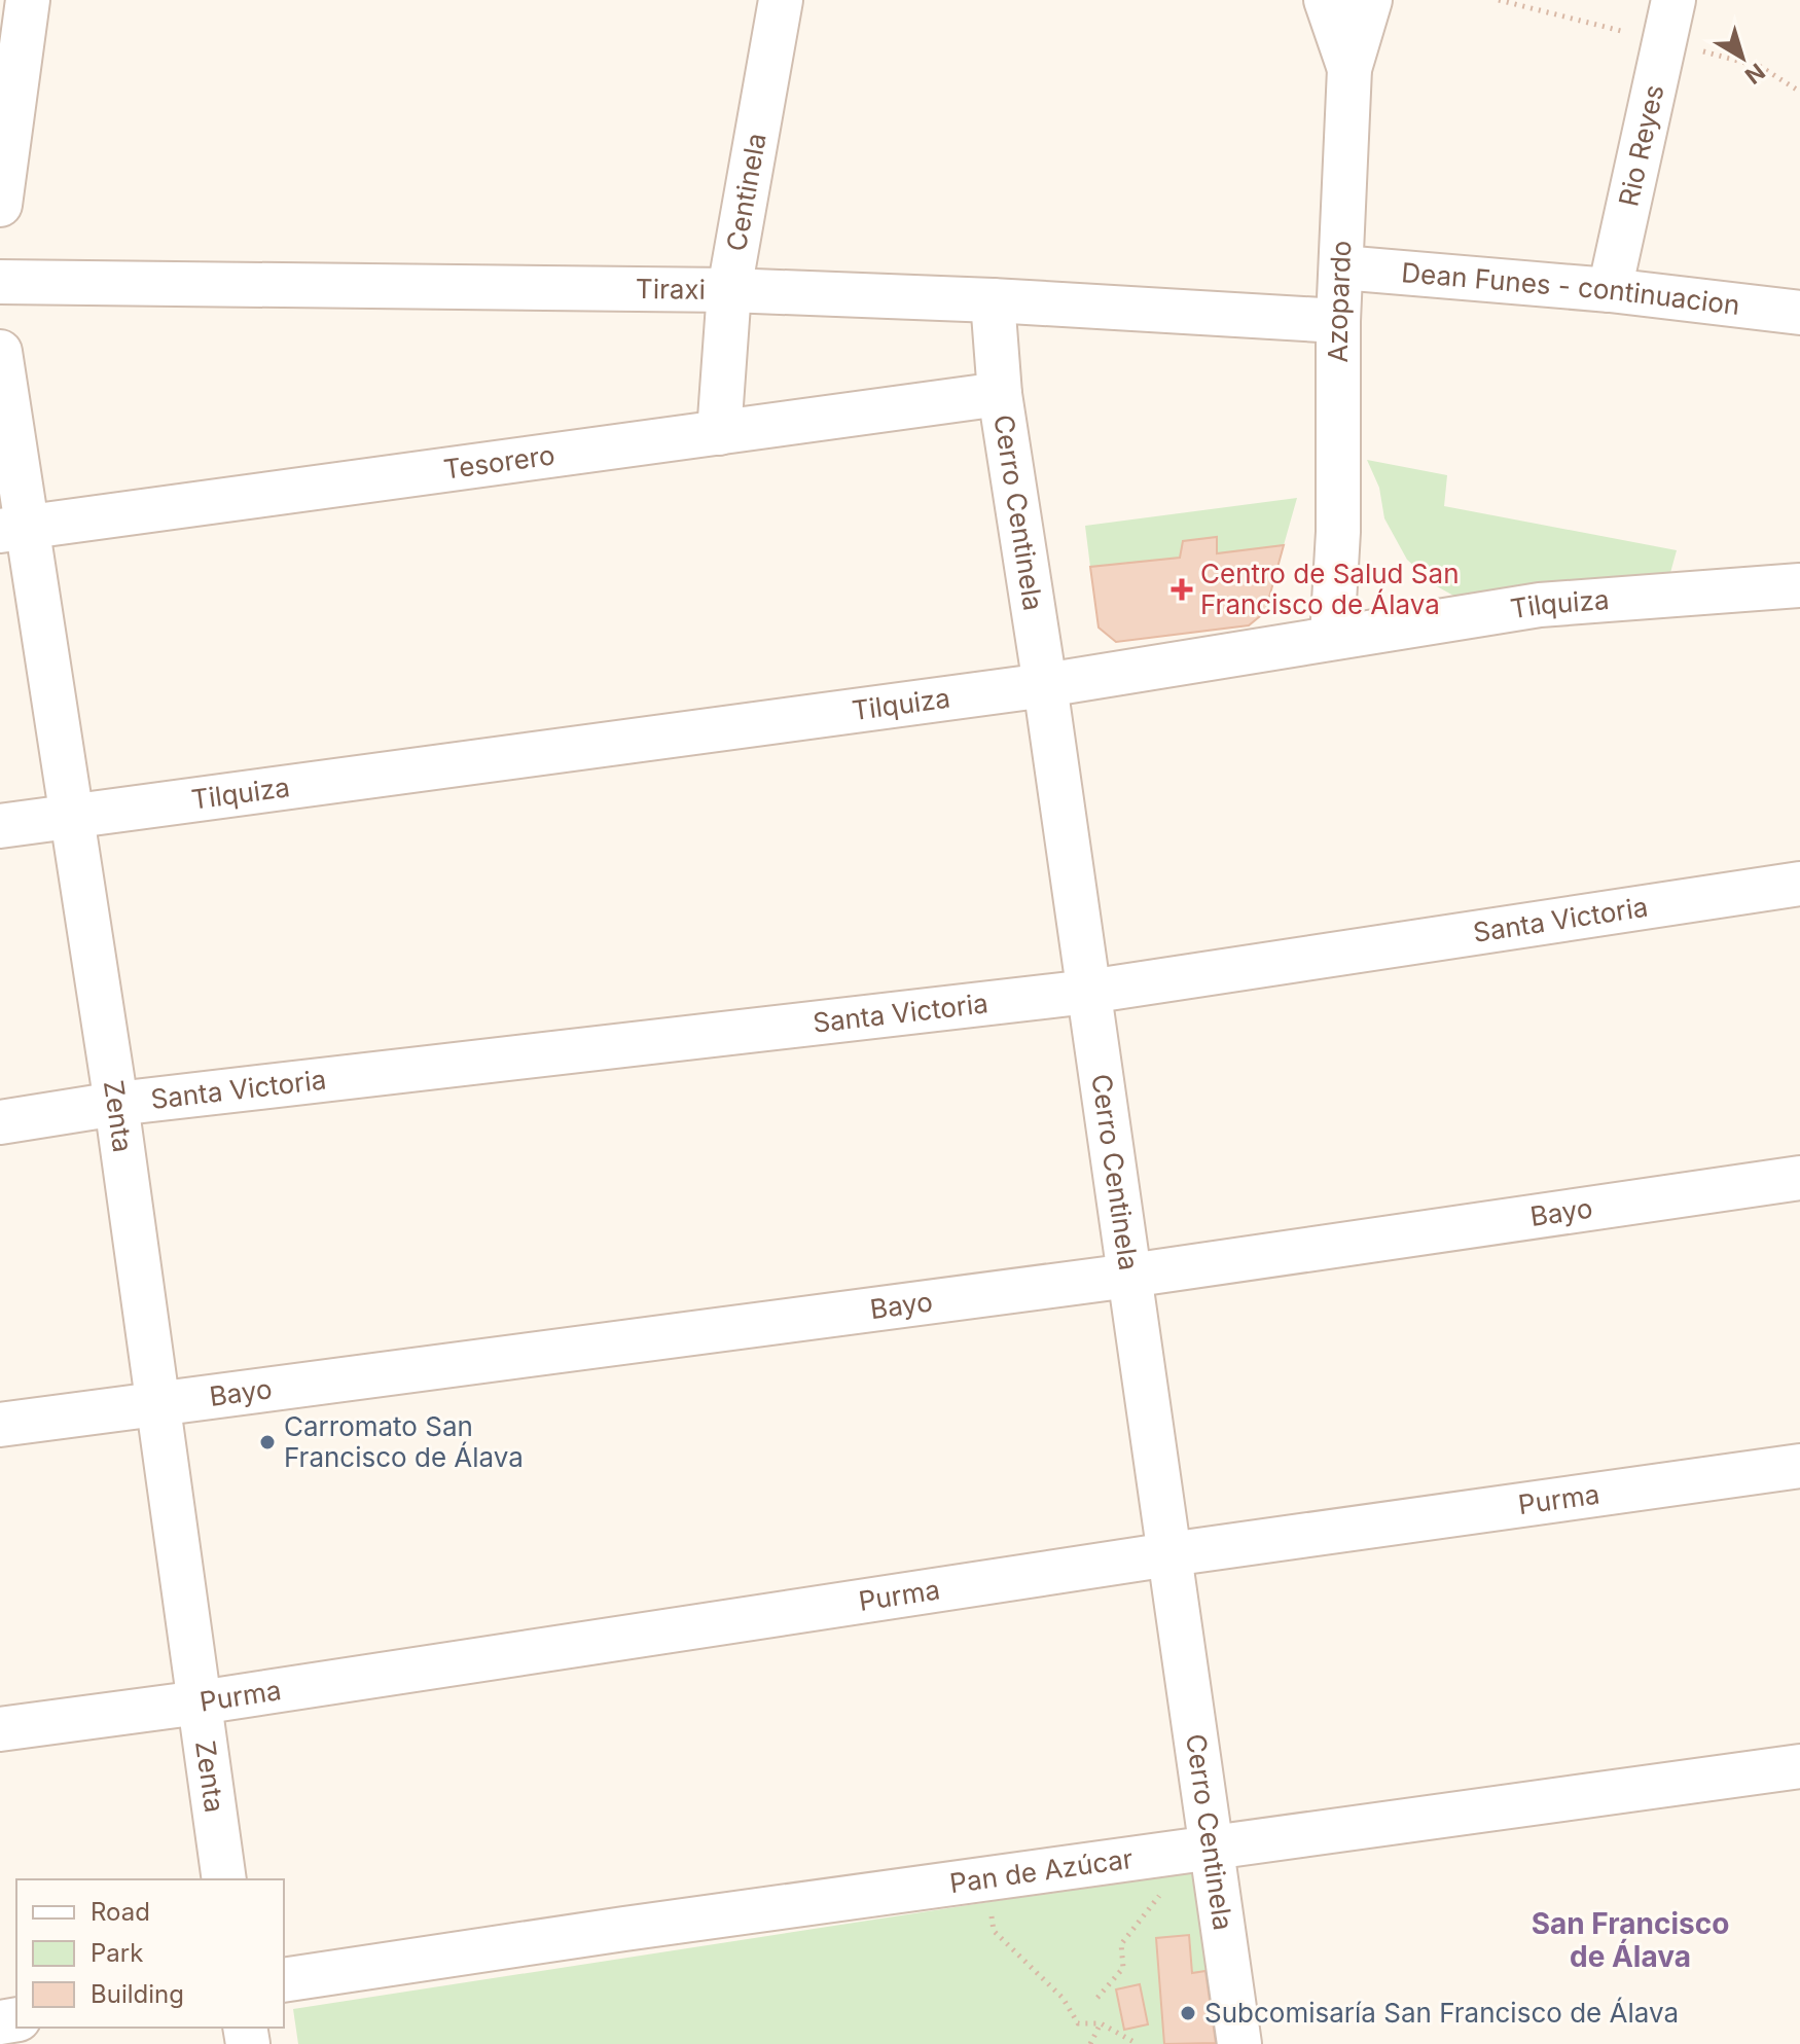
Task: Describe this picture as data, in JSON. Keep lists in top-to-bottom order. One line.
{"streets":{"street":["Rio Reyes","Centinela","Tiraxi","Dean Funes - continuacion","Azopardo","Tesorero","Cerro Centinela","Tilquiza","Santa Victoria","Zenta","Bayo","Purma","Pan de Azúcar"]},"crossings":[["Rio Reyes","Dean Funes - continuacion"],["Centinela","Tiraxi"],["Centinela","Tesorero"],["Tiraxi","Azopardo"],["Tiraxi","Cerro Centinela"],["Dean Funes - continuacion","Azopardo"],["Azopardo","Tilquiza"],["Tesorero","Cerro Centinela"],["Tesorero","Zenta"],["Cerro Centinela","Tilquiza"],["Cerro Centinela","Santa Victoria"],["Cerro Centinela","Bayo"],["Cerro Centinela","Purma"],["Cerro Centinela","Pan de Azúcar"],["Tilquiza","Zenta"],["Santa Victoria","Zenta"],["Zenta","Bayo"],["Zenta","Purma"]],"districts":["San Francisco de Álava"],"places":{"health":["Centro de Salud San Francisco de Álava"],"other":["Carromato San Francisco de Álava","Subcomisaría San Francisco de Álava"]},"legend":["Road","Park","Building"],"north":"bottom right"}
